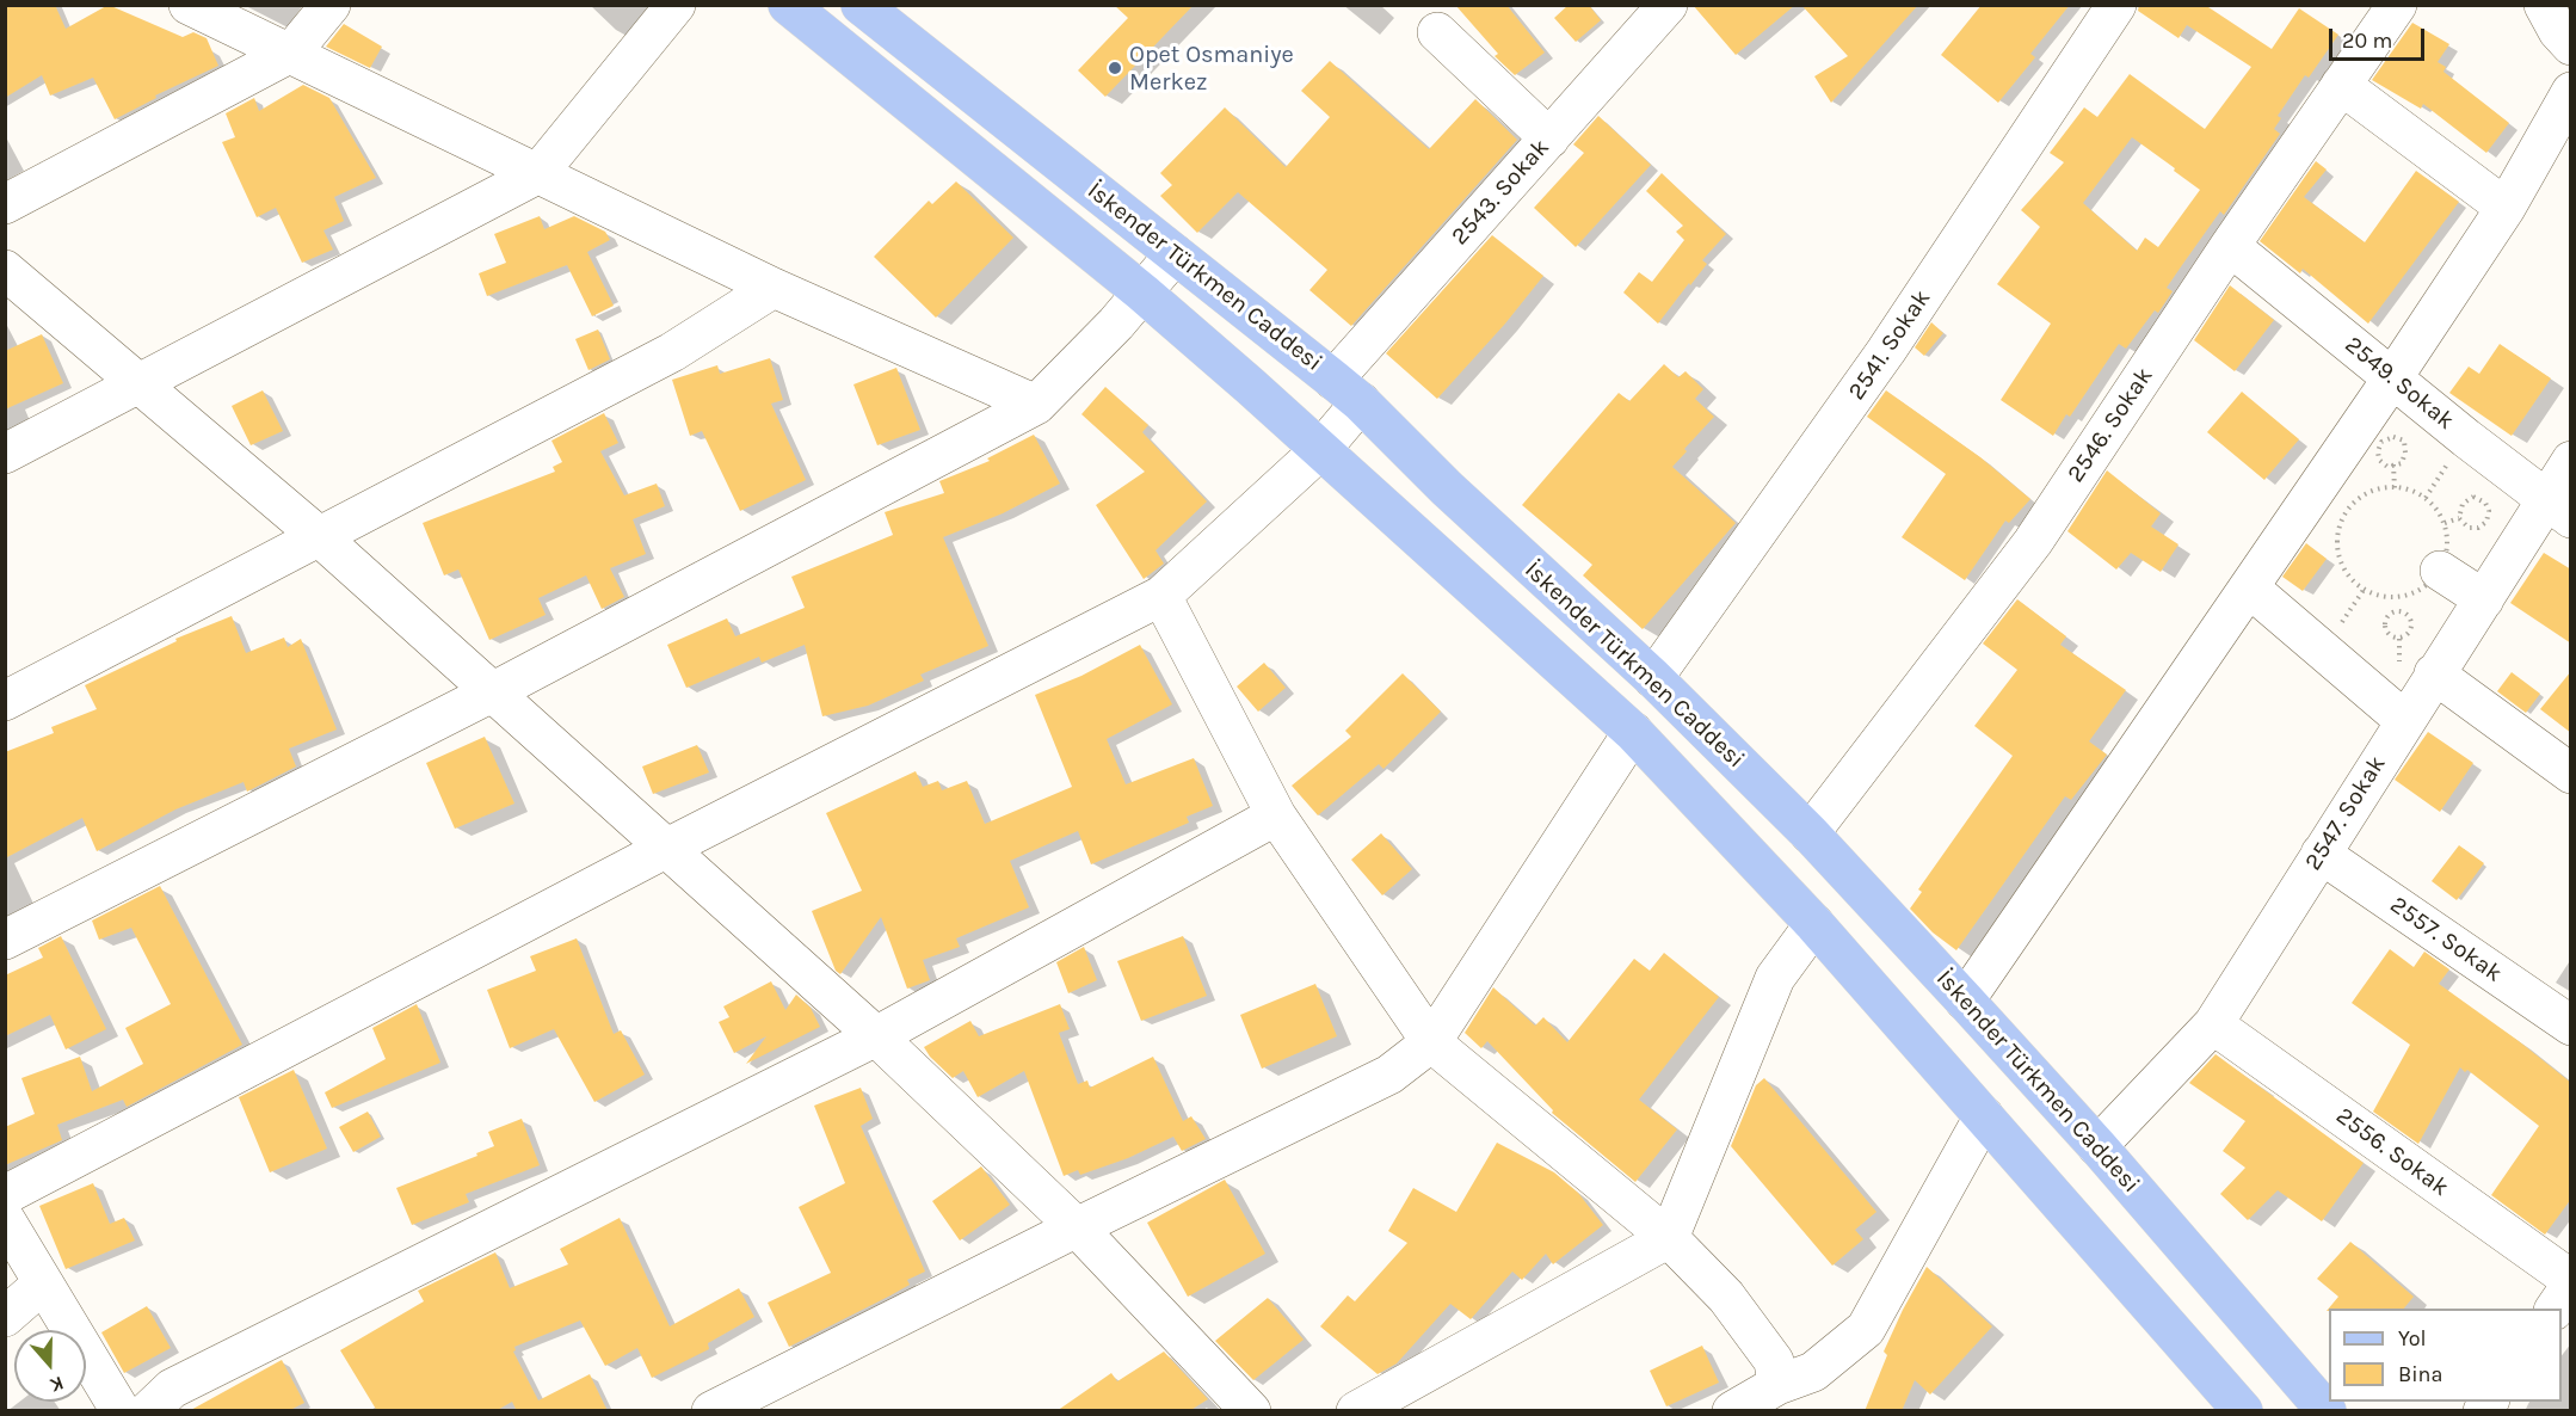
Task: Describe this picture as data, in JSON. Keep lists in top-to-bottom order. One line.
{"streets":{"main road":["İskender Türkmen Caddesi"],"street":["2543. Sokak","2541. Sokak","2549. Sokak","2546. Sokak","2547. Sokak","2557. Sokak","2556. Sokak"]},"crossings":[["2543. Sokak","İskender Türkmen Caddesi"],["İskender Türkmen Caddesi","2541. Sokak"],["İskender Türkmen Caddesi","2546. Sokak"],["İskender Türkmen Caddesi","2547. Sokak"],["2549. Sokak","2546. Sokak"],["2549. Sokak","2547. Sokak"],["2547. Sokak","2557. Sokak"],["2547. Sokak","2556. Sokak"]],"places":["Opet Osmaniye Merkez"],"legend":["Yol","Bina"],"scale_bar":"20 m","north":"bottom"}
